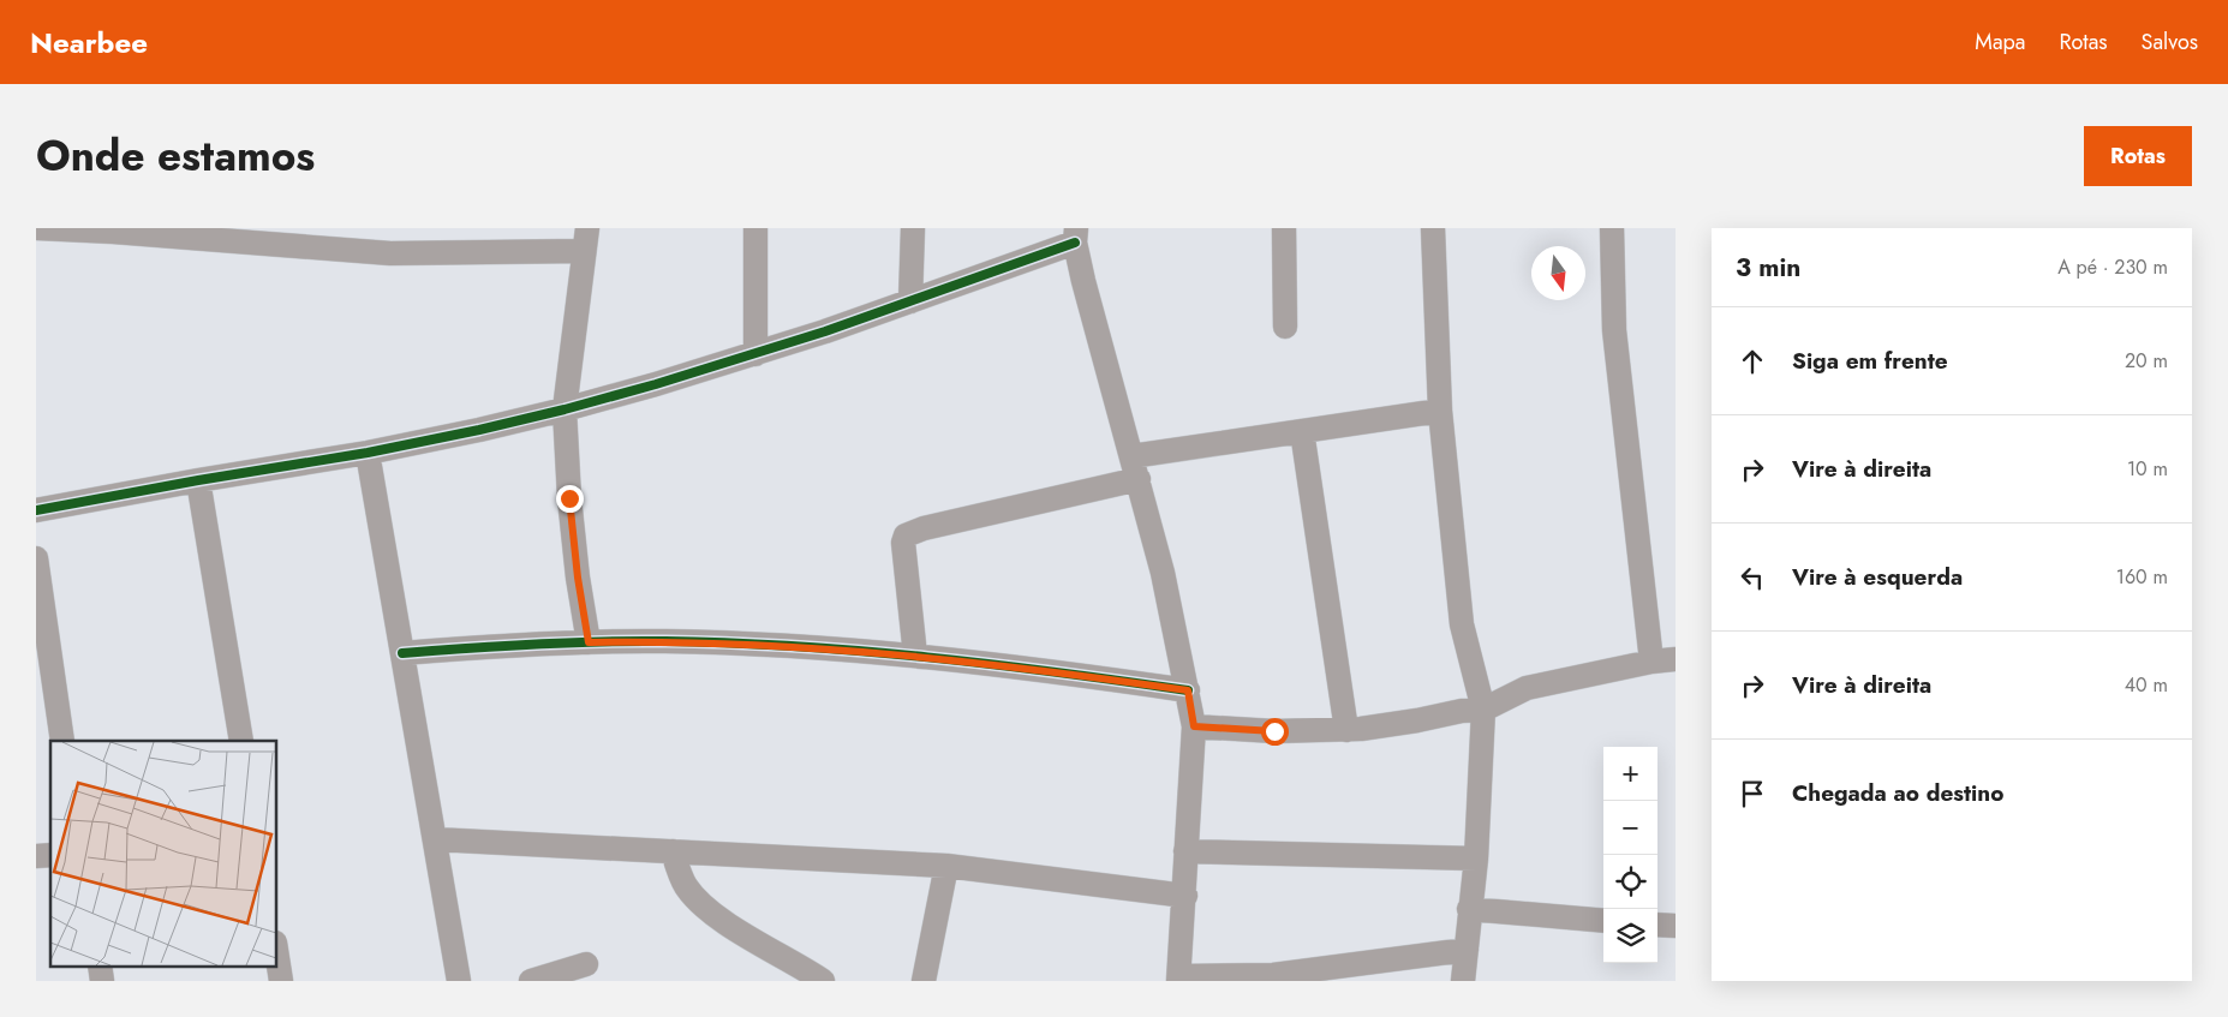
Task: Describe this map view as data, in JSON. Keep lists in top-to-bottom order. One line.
{"north":"bottom","page":{"header":"Nearbee","nav":["Mapa","Rotas","Salvos"],"title":"Onde estamos","buttons":"Rotas","heading":["3 min","A pé · 230 m"],"list":[["Siga em frente","20 m"],["Vire à direita","10 m"],["Vire à esquerda","160 m"],["Vire à direita","40 m"],"Chegada ao destino"],"map_buttons":["+","−"]}}
